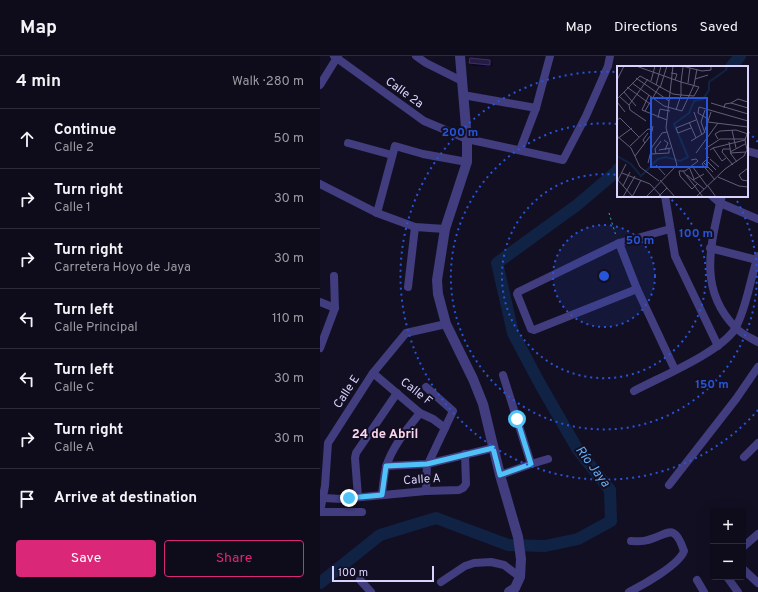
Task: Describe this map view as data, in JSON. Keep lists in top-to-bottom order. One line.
{"streets":{"street":["Calle 2a","Calle E","Calle F","Calle A"]},"crossings":[["Calle E","Calle F"],["Calle E","Calle A"]],"districts":["24 de Abril"],"water":["Río Jaya"],"scale_bar":"100 m","page":{"header":"Map","nav":["Map","Directions","Saved"],"heading":["4 min","Walk · 280 m"],"list":[["Continue","Calle 2","50 m"],["Turn right","Calle 1","30 m"],["Turn right","Carretera Hoyo de Jaya","30 m"],["Turn left","Calle Principal","110 m"],["Turn left","Calle C","30 m"],["Turn right","Calle A","30 m"],"Arrive at destination"],"map_buttons":["+","−"],"buttons":["Save","Share"],"scale":"100 m"},"rings":["200 m","100 m","50 m","150 m"]}
